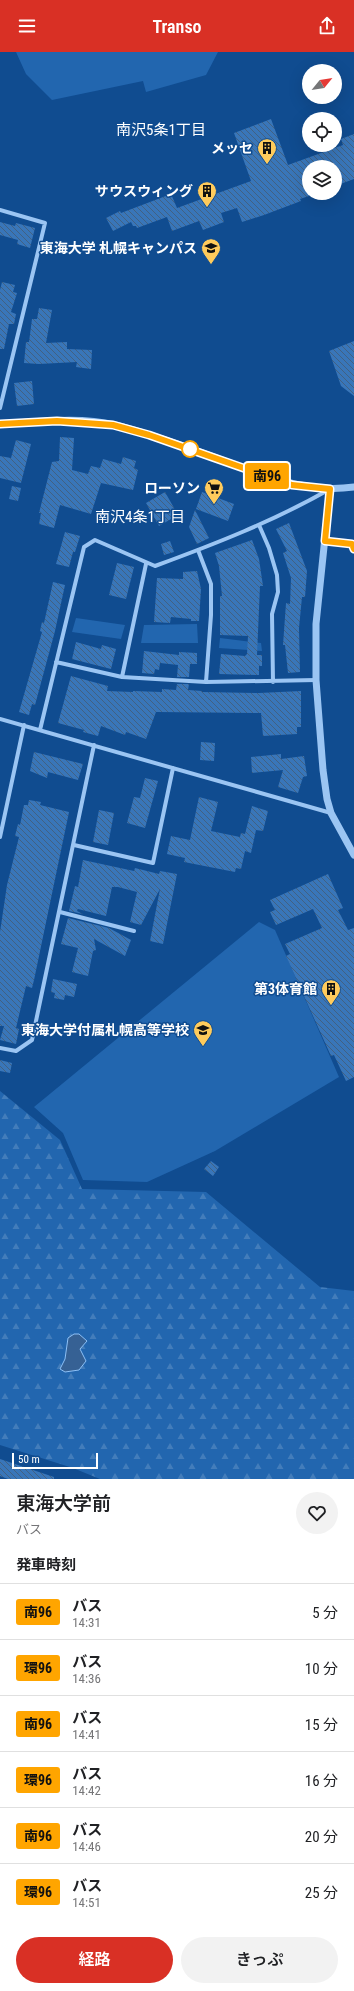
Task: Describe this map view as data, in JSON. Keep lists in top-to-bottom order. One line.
{"districts":["南沢5条1丁目","南沢4条1丁目"],"places":{"building":["メッセ","サウスウィング","第3体育館"],"school or university":["東海大学 札幌キャンパス","東海大学付属札幌高等学校"],"supermarket":["ローソン"]},"lines":["bus line 南96"],"scale_bar":"50 m","north":"top right","page":{"header":"Transo","on_map":"南96","scale":"50 m","heading":[["東海大学前","バス"],"発車時刻"],"list":[{"mark":"南96","name":"バス","note":"14:31","value":"5 分"},{"mark":"環96","name":"バス","note":"14:36","value":"10 分"},{"mark":"南96","name":"バス","note":"14:41","value":"15 分"},{"mark":"環96","name":"バス","note":"14:42","value":"16 分"},{"mark":"南96","name":"バス","note":"14:46","value":"20 分"},{"mark":"環96","name":"バス","note":"14:51","value":"25 分"}],"buttons":["経路","きっぷ"]}}
